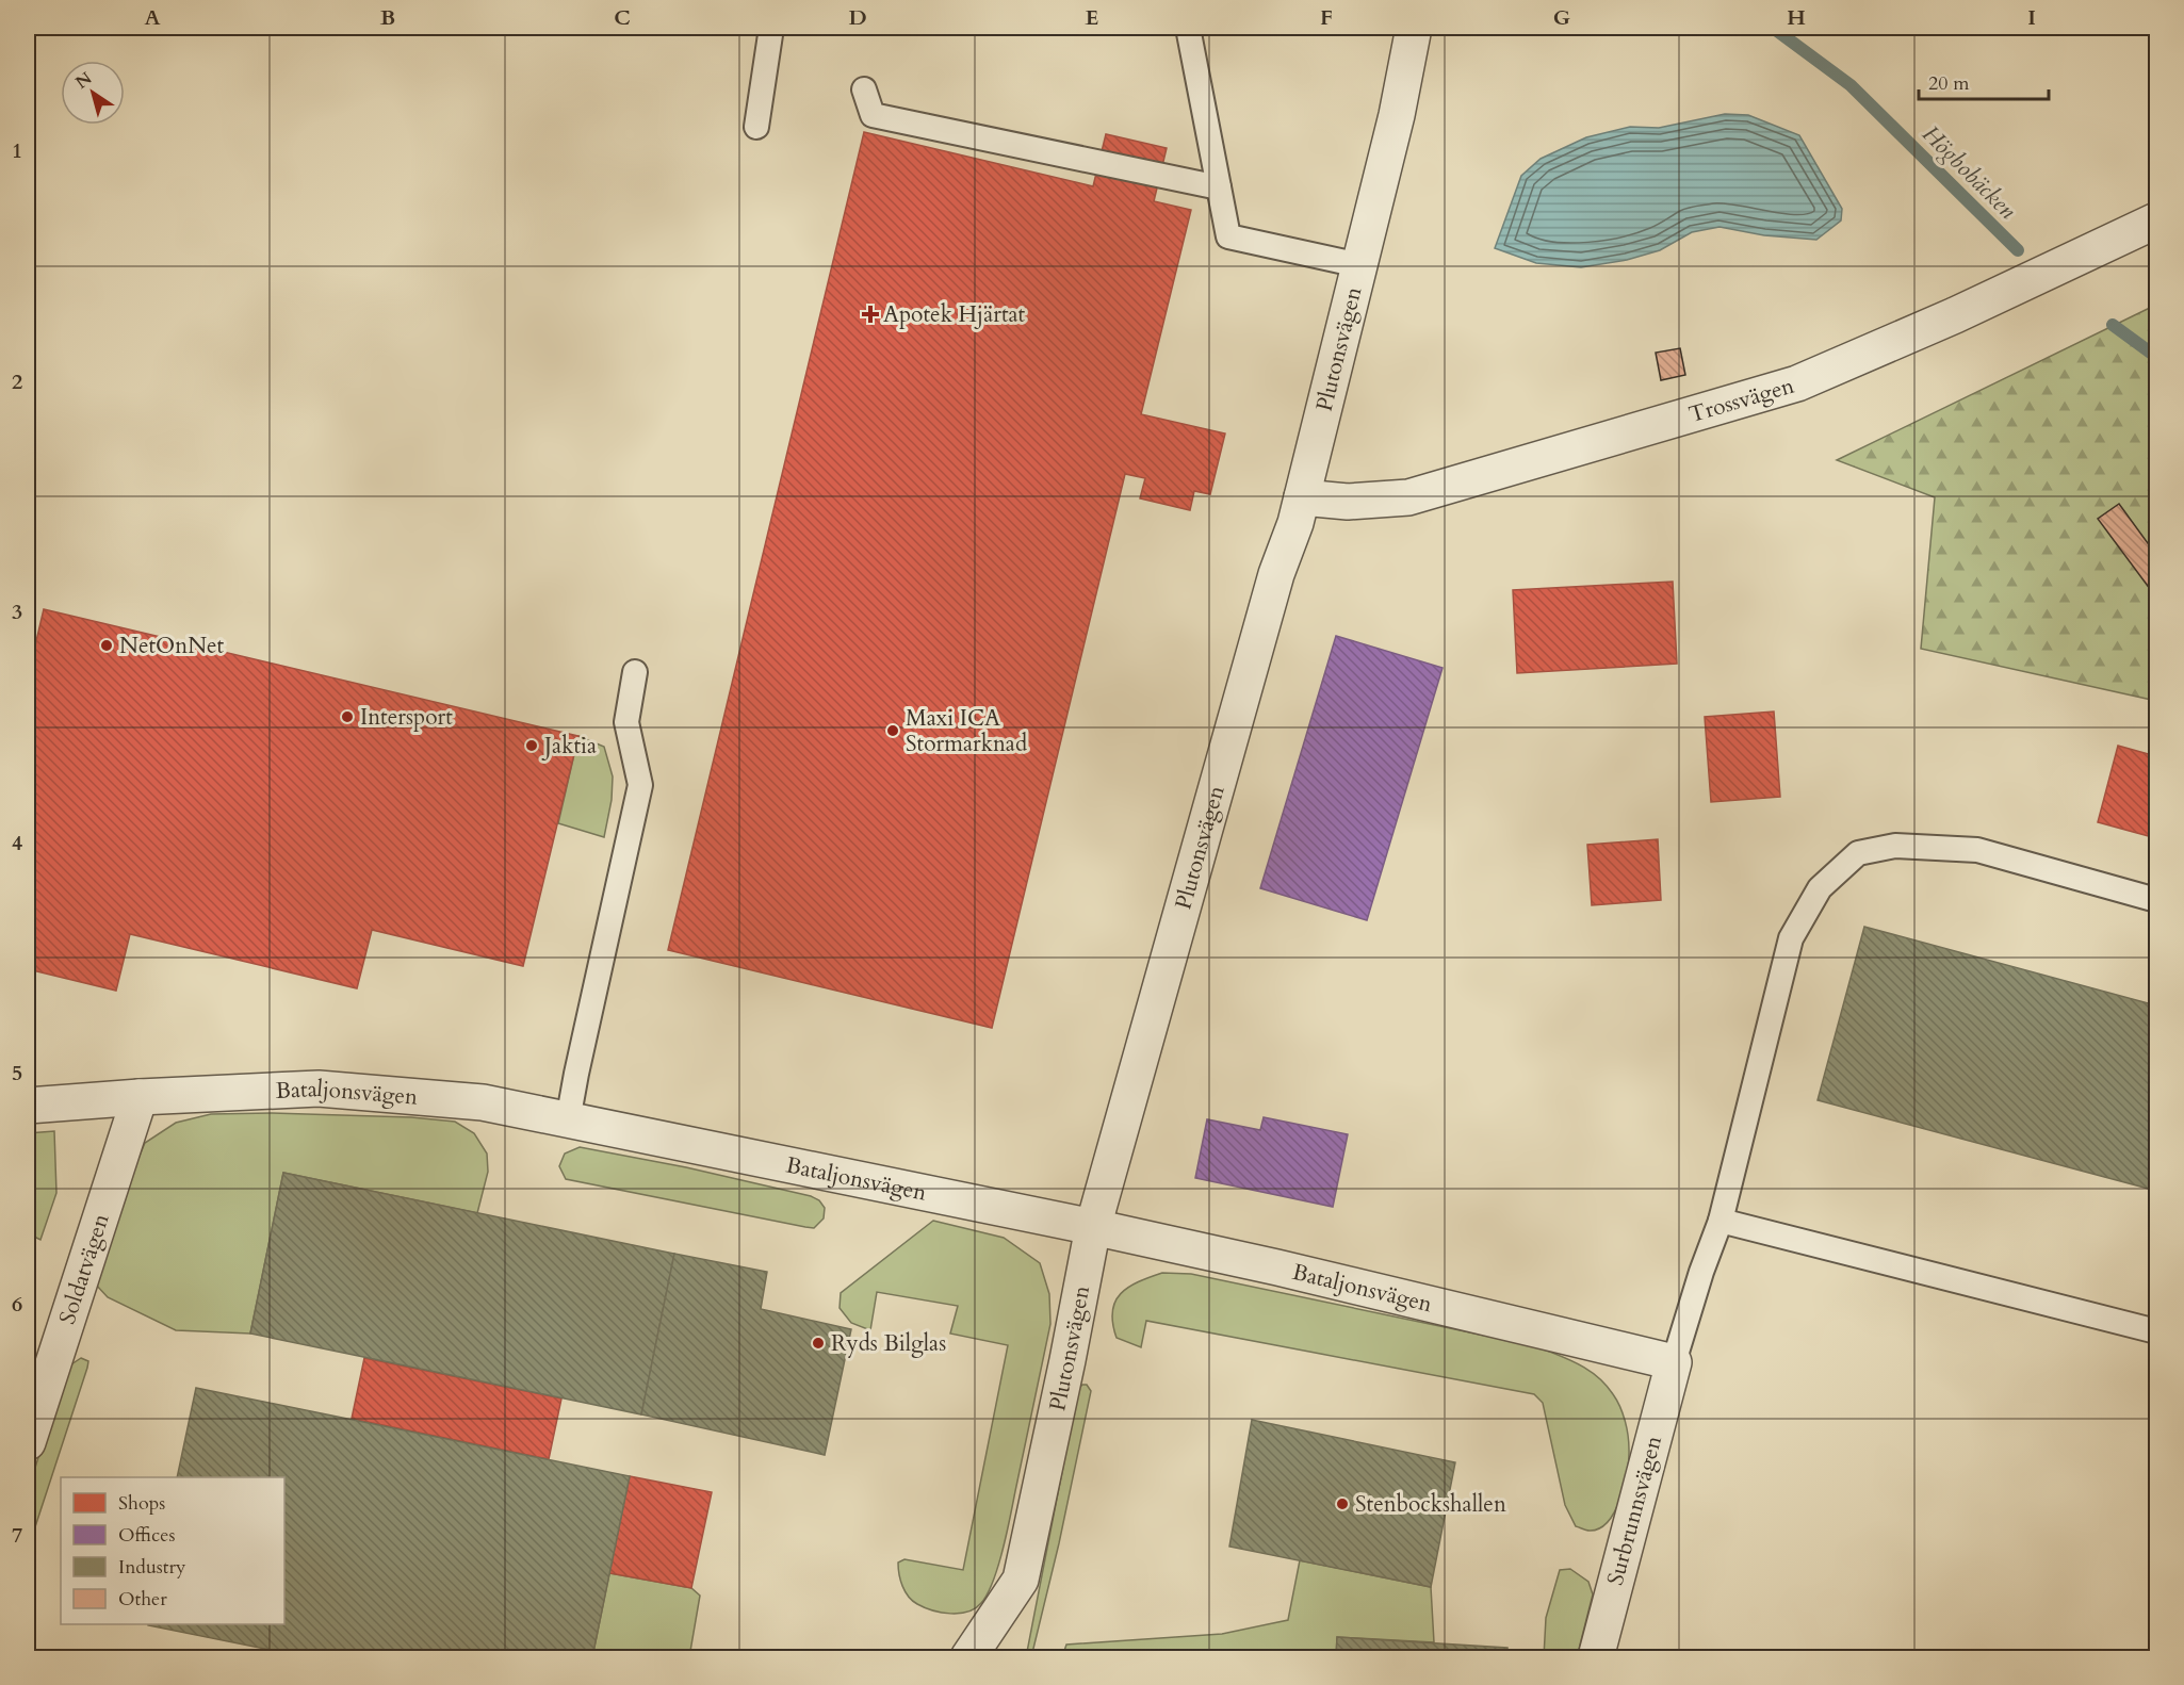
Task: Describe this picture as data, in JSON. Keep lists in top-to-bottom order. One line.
{"streets":{"street":["Plutonsvägen","Trossvägen","Bataljonsvägen","Soldatvägen","Surbrunnsvägen"]},"crossings":[["Plutonsvägen","Trossvägen"],["Plutonsvägen","Bataljonsvägen"],["Bataljonsvägen","Soldatvägen"],["Bataljonsvägen","Surbrunnsvägen"]],"water":["Högbobäcken"],"places":{"health":["Apotek Hjärtat"],"other":["NetOnNet","Intersport","Maxi ICA Stormarknad","Jaktia","Ryds Bilglas","Stenbockshallen"]},"legend":["Shops","Offices","Industry","Other"],"scale_bar":"20 m","north":"top left","grid":{"columns":["A","B","C","D","E","F","G","H","I"],"rows":["1","2","3","4","5","6","7"]}}
